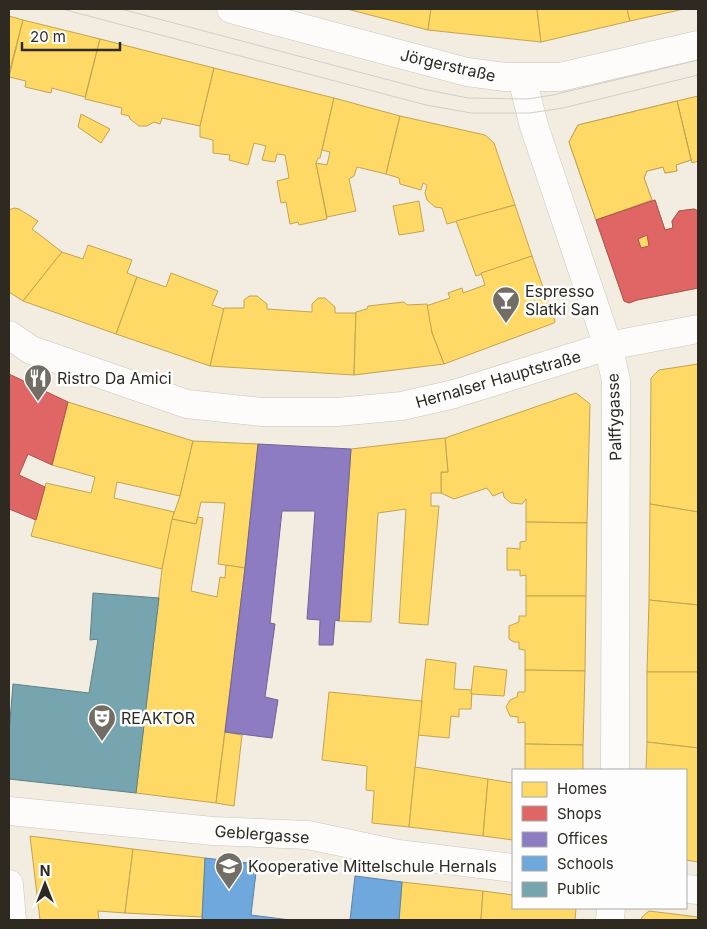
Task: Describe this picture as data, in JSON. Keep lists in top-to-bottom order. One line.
{"streets":{"street":["Jörgerstraße","Hernalser Hauptstraße","Palffygasse","Geblergasse"]},"crossings":[["Jörgerstraße","Palffygasse"],["Hernalser Hauptstraße","Palffygasse"]],"places":{"bar":["Espresso Slatki San"],"restaurant":["Ristro Da Amici"],"theatre":["REAKTOR"],"school or university":["Kooperative Mittelschule Hernals"]},"legend":["Homes","Shops","Offices","Schools","Public"],"scale_bar":"20 m","north":"top"}
